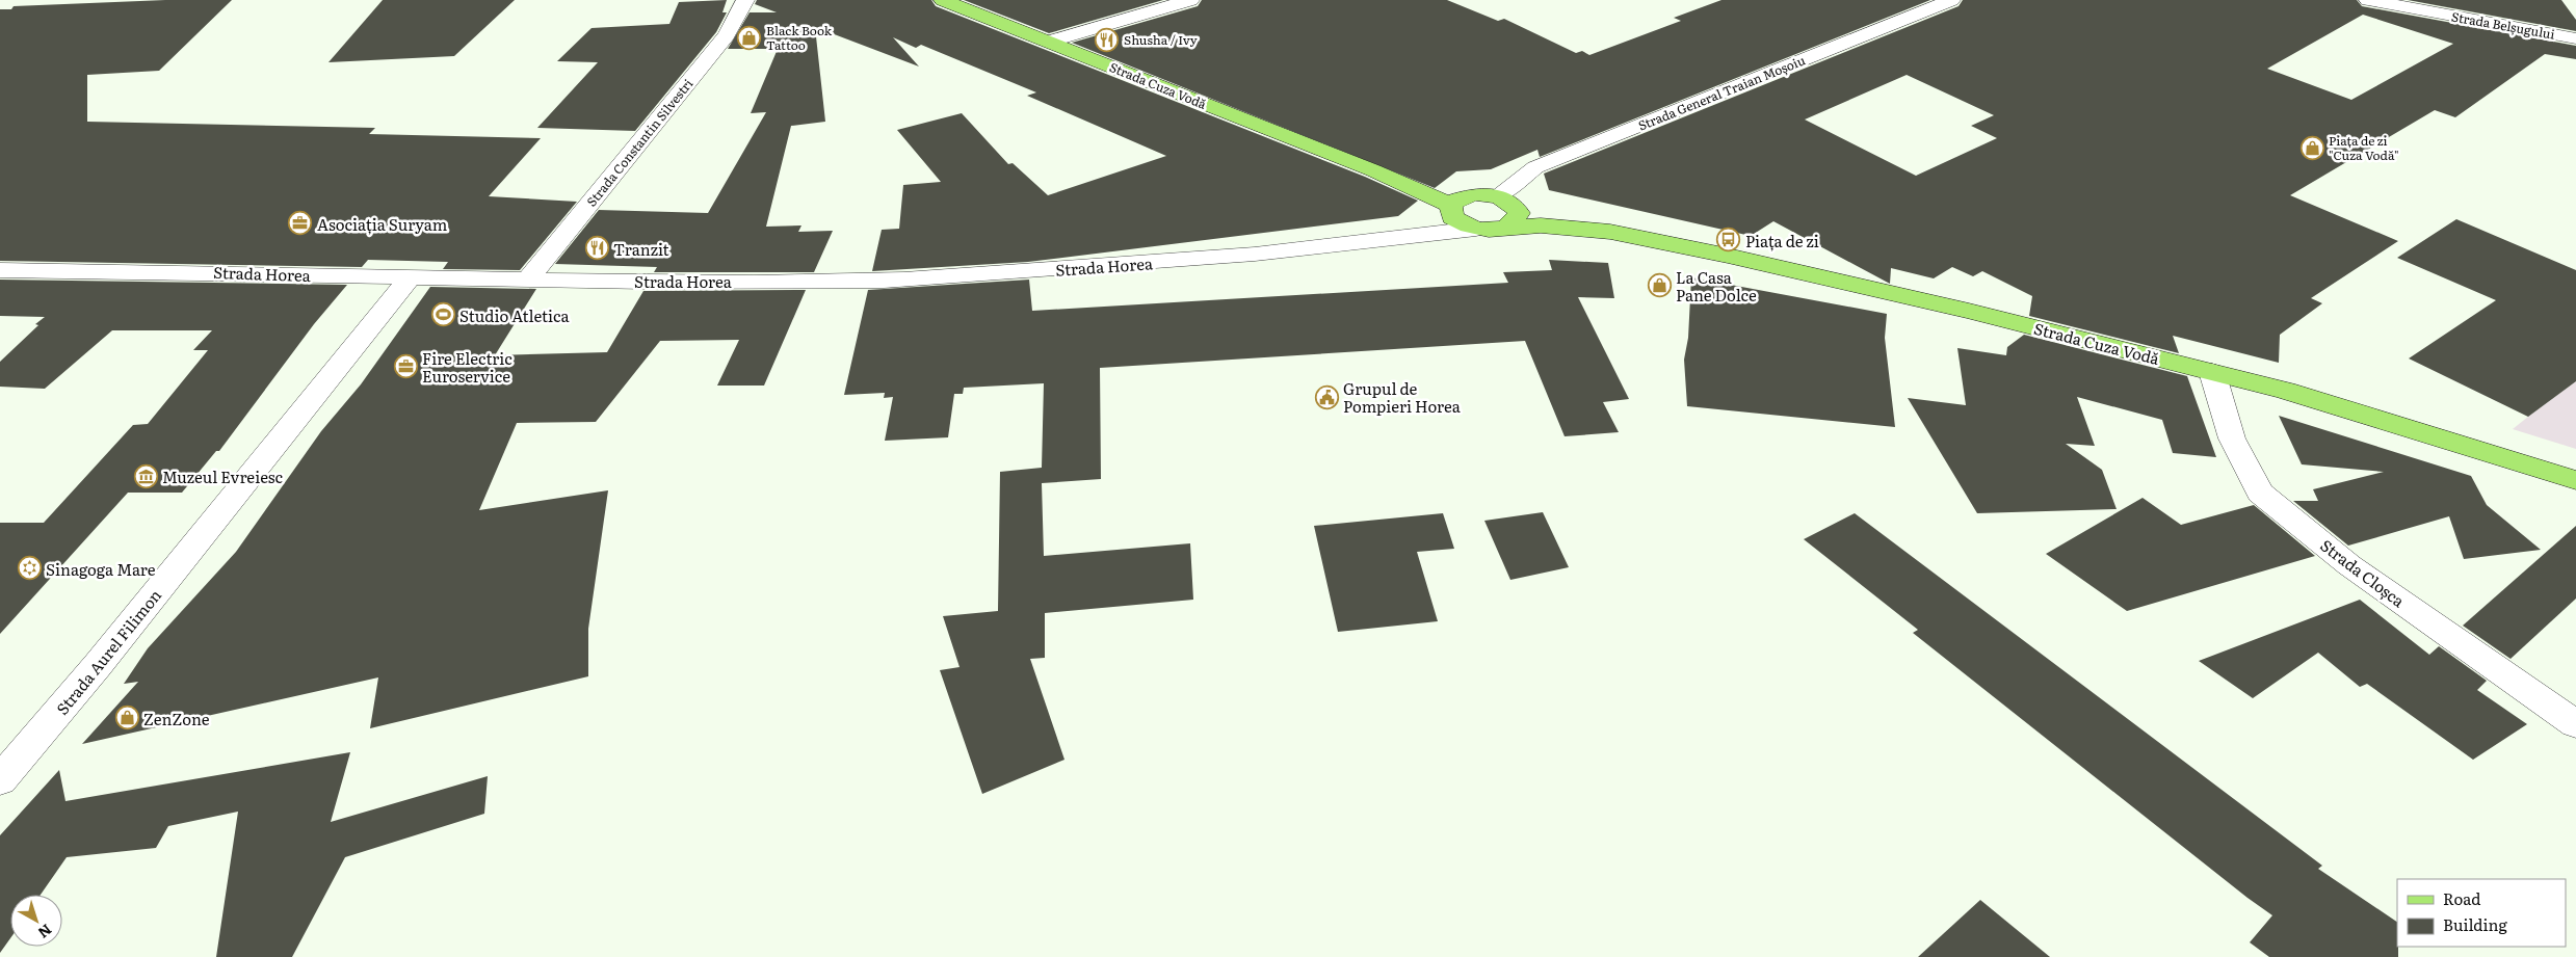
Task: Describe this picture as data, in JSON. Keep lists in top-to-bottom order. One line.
{"streets":{"main road":["Strada Cuza Vodă"],"street":["Strada Belșugului","Strada General Traian Moșoiu","Strada Constantin Silvestri","Strada Horea","Strada Cloșca","Strada Aurel Filimon"]},"crossings":[["Strada Cuza Vodă","Strada General Traian Moșoiu"],["Strada Cuza Vodă","Strada Horea"],["Strada Cuza Vodă","Strada Cloșca"],["Strada Constantin Silvestri","Strada Horea"],["Strada Horea","Strada Aurel Filimon"]],"places":{"shop":["Black Book Tattoo","Piața de zi \"Cuza Vodă\"","La Casa Pane Dolce","ZenZone"],"restaurant":["Shusha / Ivy","Tranzit"],"office":["Asociația Suryam","Fire Electric Euroservice"],"bus stop":["Piața de zi"],"sports":["Studio Atletica"],"public building":["Grupul de Pompieri Horea"],"museum":["Muzeul Evreiesc"],"synagogue":["Sinagoga Mare"]},"legend":["Road","Building"],"north":"bottom right"}
